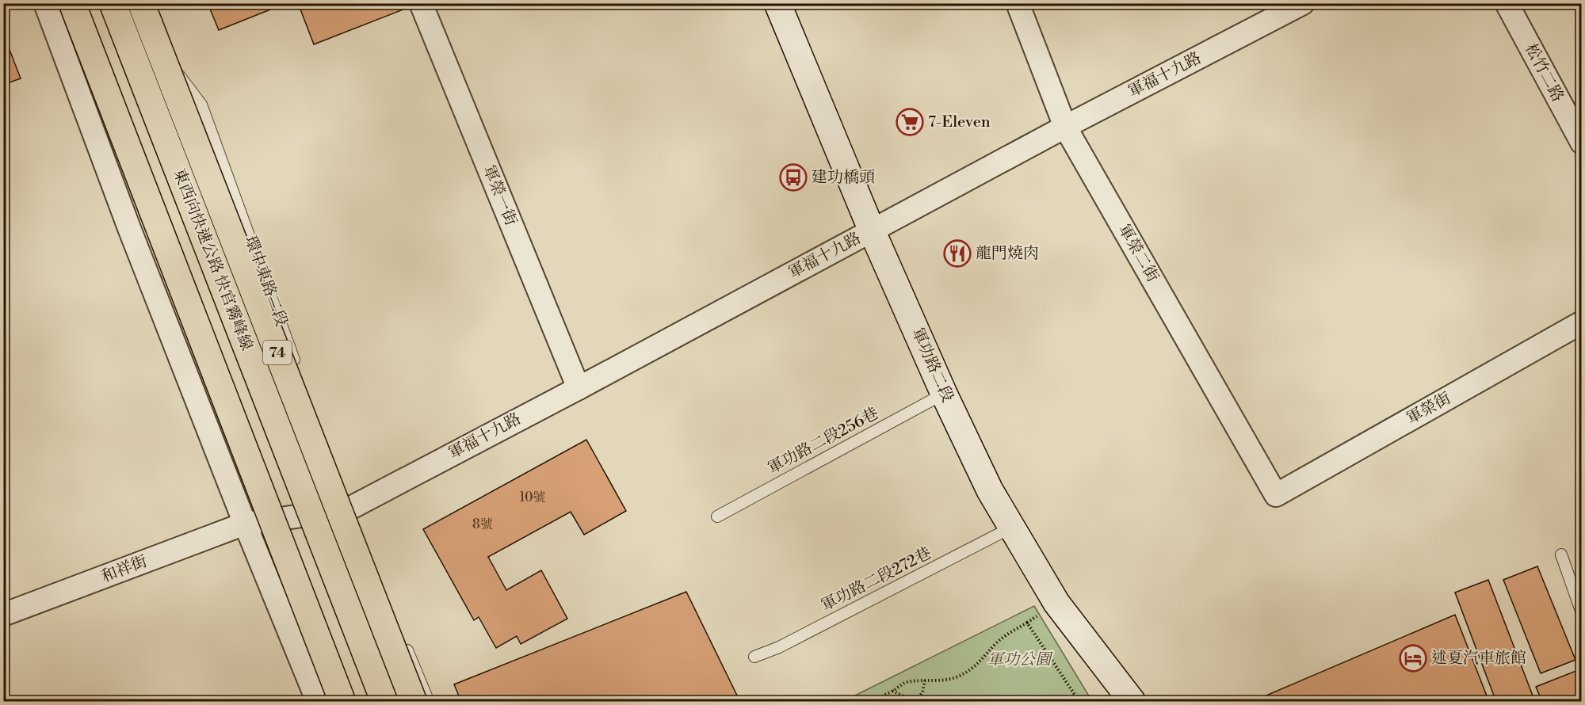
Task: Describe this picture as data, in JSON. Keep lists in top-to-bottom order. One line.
{"streets":{"highway":["東西向快速公路 快官霧峰線","74"],"main road":["軍功路二段"],"street":["松竹二路","軍福十九路","軍榮一街","軍榮二街","環中東路二段","軍榮街","和祥街"],"lane":["軍功路二段256巷","軍功路二段272巷"]},"crossings":[["軍福十九路","軍榮一街"],["軍福十九路","軍榮二街"],["軍福十九路","環中東路二段"],["軍福十九路","軍功路二段"],["軍福十九路","和祥街"],["軍榮二街","軍榮街"],["東西向快速公路 快官霧峰線","環中東路二段"],["東西向快速公路 快官霧峰線","74"],["環中東路二段","74"],["環中東路二段","和祥街"],["軍功路二段","軍功路二段256巷"],["軍功路二段","軍功路二段272巷"]],"parks":["軍功公園"],"places":{"supermarket":["7-Eleven"],"bus stop":["建功橋頭"],"restaurant":["龍門燒肉"],"hotel":["述夏汽車旅館"]},"house_numbers":["10號","8號"]}
